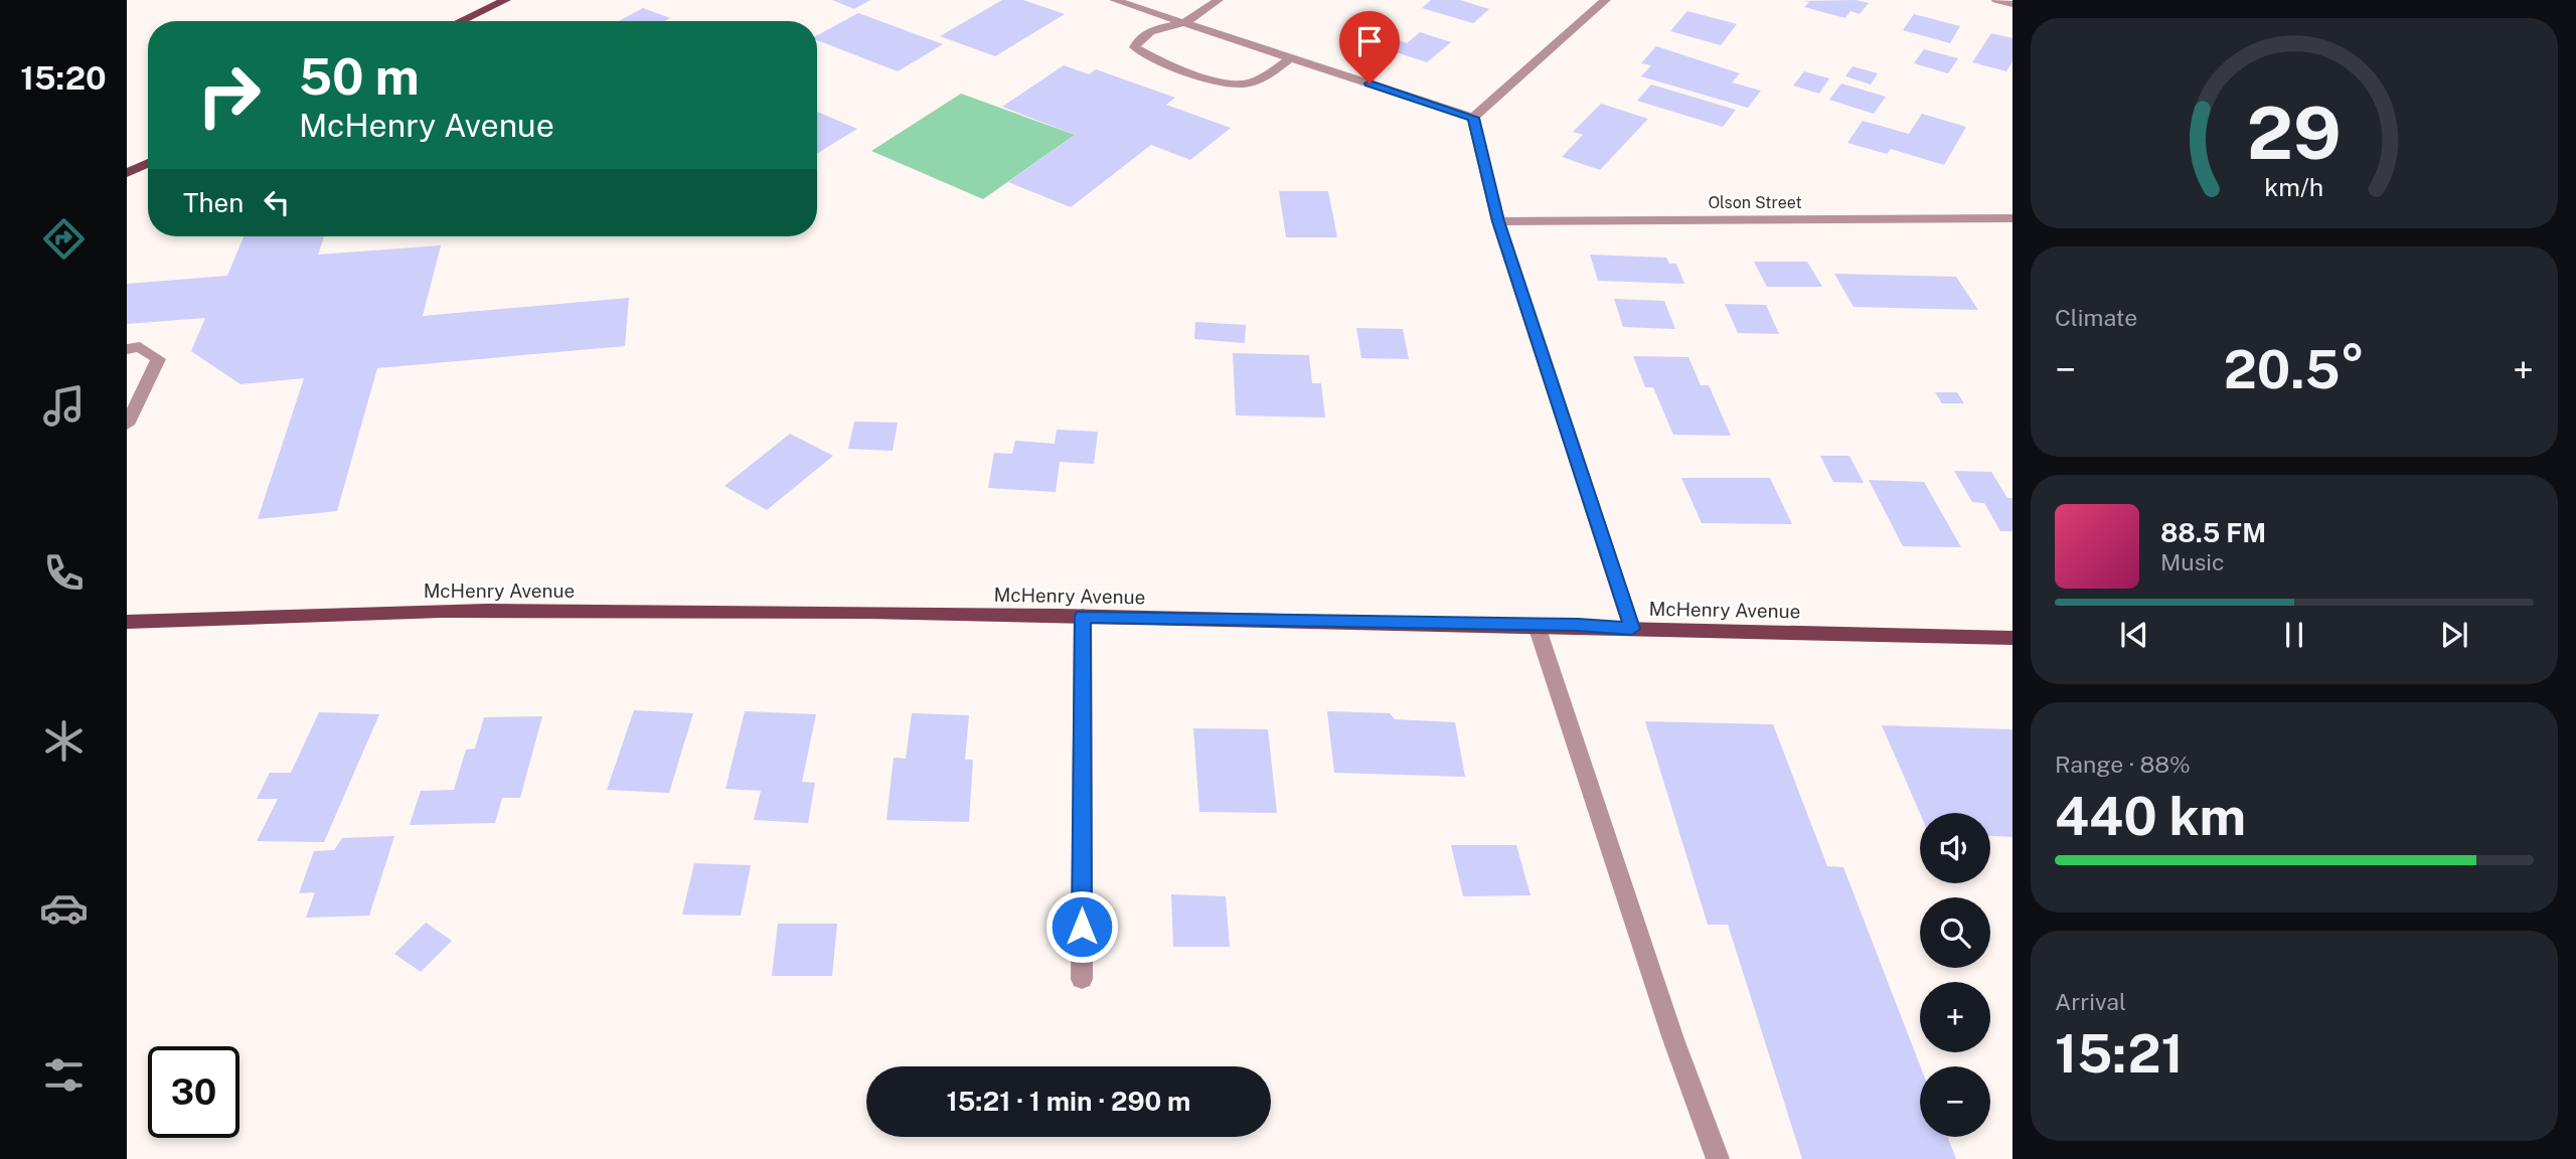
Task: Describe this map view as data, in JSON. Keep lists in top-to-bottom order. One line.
{"streets":{"main road":["McHenry Avenue"],"street":["Olson Street"]},"page":{"tabs":"15:20","turn":["50 m","McHenry Avenue"],"then":"Then","tile":["Climate",["Range · 88%","440 km"],["Arrival","15:21"]],"heat":["−","20.5°","+"],"song":["88.5 FM","Music"],"map_buttons":["+","−"],"limit":"30","trip":"15:21 · 1 min · 290 m","gauge":["29","km/h"]}}
